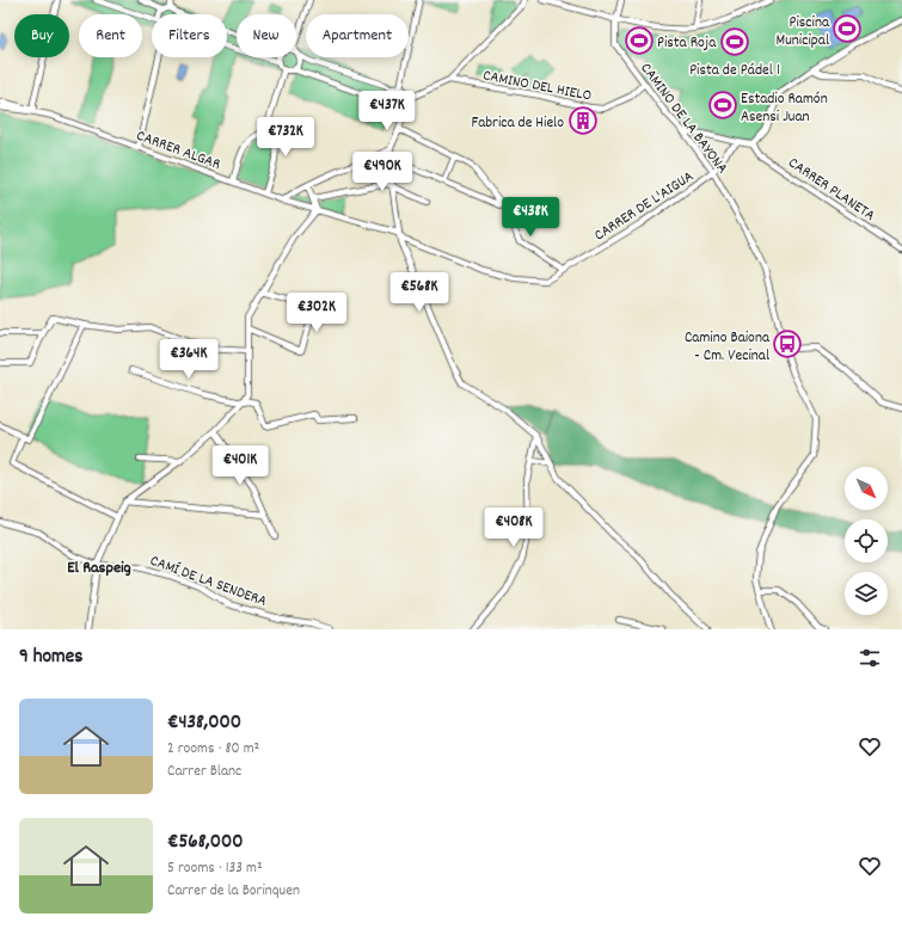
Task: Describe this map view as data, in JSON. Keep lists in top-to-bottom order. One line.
{"streets":{"street":["CAMINO DEL HIELO","CAMINO DE LA BAYONA","CARRER ALGAR","CARRER PLANETA","CARRER DE L'AIGUA","CAMÍ DE LA SENDERA"]},"crossings":[["CAMINO DEL HIELO","CAMINO DE LA BAYONA"],["CAMINO DE LA BAYONA","CARRER DE L'AIGUA"],["CARRER ALGAR","CARRER DE L'AIGUA"]],"districts":["El Raspeig"],"places":{"sports":["Piscina Municipal","Pista Roja","Pista de Pádel 1","Estadio Ramón Asensi Juan"],"building":["Fabrica de Hielo"],"bus stop":["Camino Baiona - Cm. Vecinal"]},"north":"bottom right","page":{"chip":["Buy","Rent","Filters","New","Apartment"],"price":["€437K","€732K","€490K","€438K","€568K","€302K","€364K","€401K","€408K"],"heading":"9 homes","list":[{"name":"€438,000","note":"2 rooms · 80 m² · Carrer Blanc"},{"name":"€568,000","note":"5 rooms · 133 m² · Carrer de la Borinquen"}]}}
